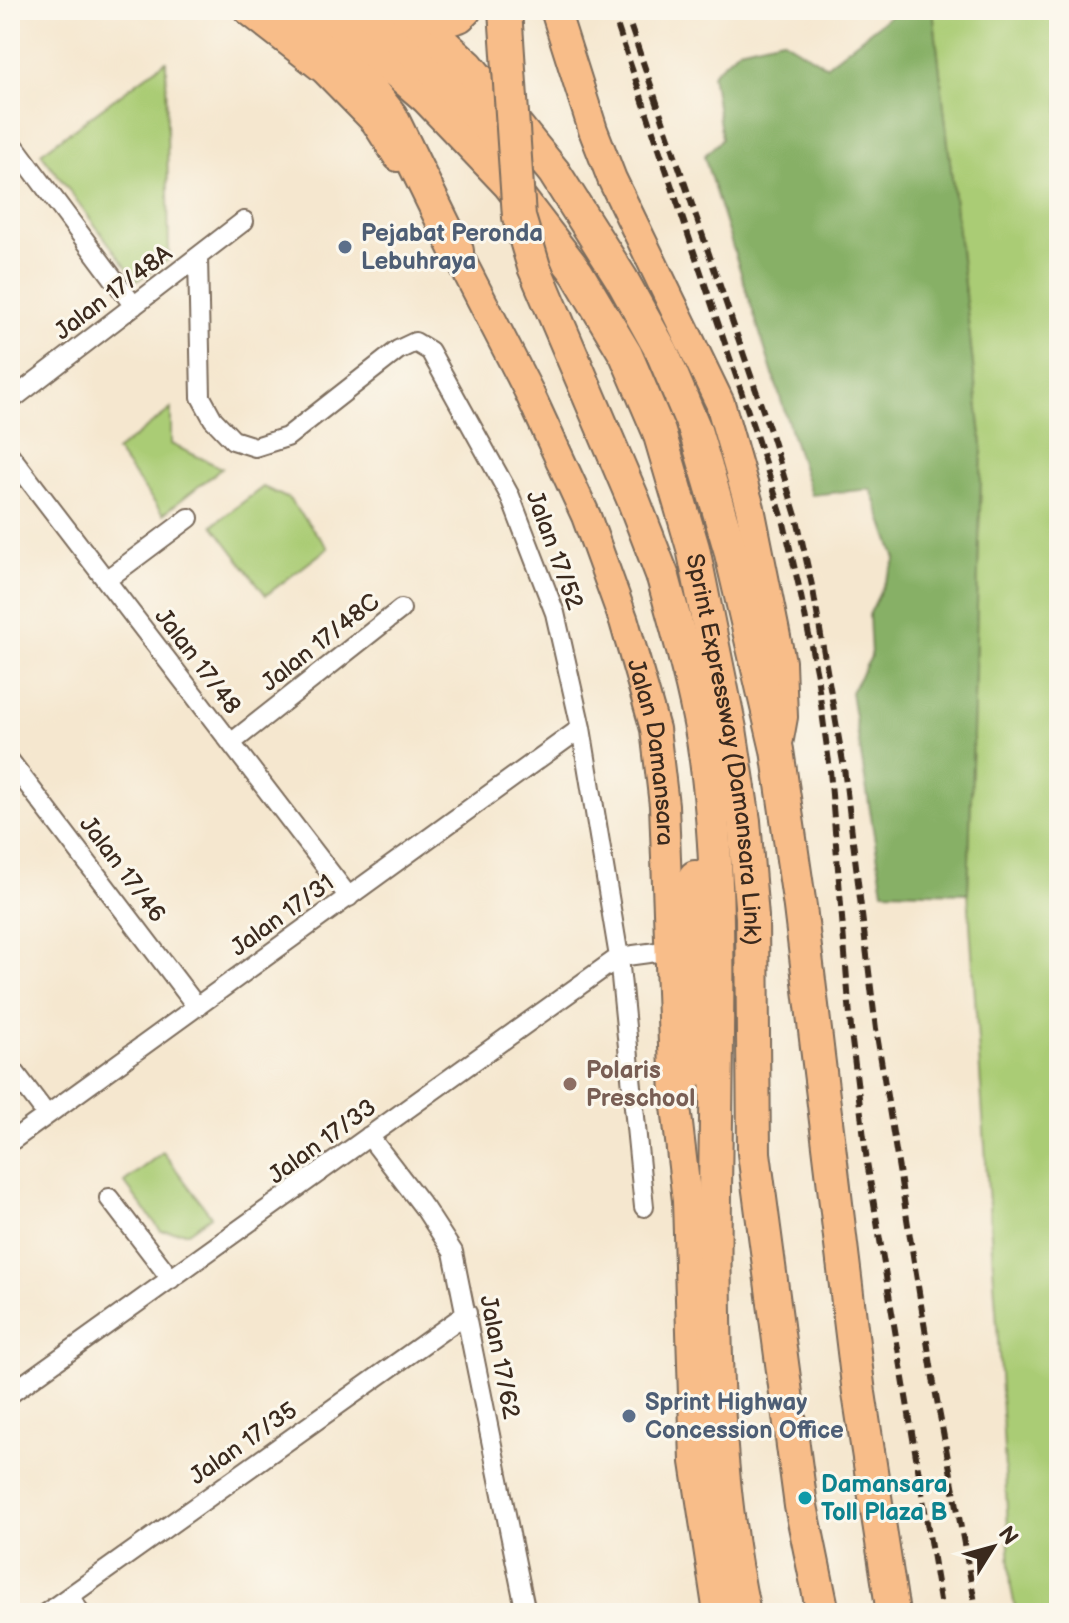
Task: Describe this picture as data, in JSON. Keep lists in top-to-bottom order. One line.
{"streets":{"highway":["Sprint Expressway (Damansara Link)"],"main road":["Jalan Damansara"],"street":["Jalan 17/48A","Jalan 17/52","Jalan 17/48C","Jalan 17/48","Jalan 17/46","Jalan 17/31","Jalan 17/33","Jalan 17/62","Jalan 17/35"]},"crossings":[["Jalan 17/48A","Jalan 17/52"],["Jalan 17/52","Jalan 17/31"],["Jalan 17/52","Jalan 17/33"],["Jalan 17/48C","Jalan 17/48"],["Jalan 17/48","Jalan 17/31"],["Jalan Damansara","Jalan 17/33"],["Jalan 17/46","Jalan 17/31"],["Jalan 17/33","Jalan 17/62"],["Jalan 17/62","Jalan 17/35"]],"places":["Pejabat Peronda Lebuhraya","Polaris Preschool","Sprint Highway Concession Office","Damansara Toll Plaza B"],"north":"top right"}
